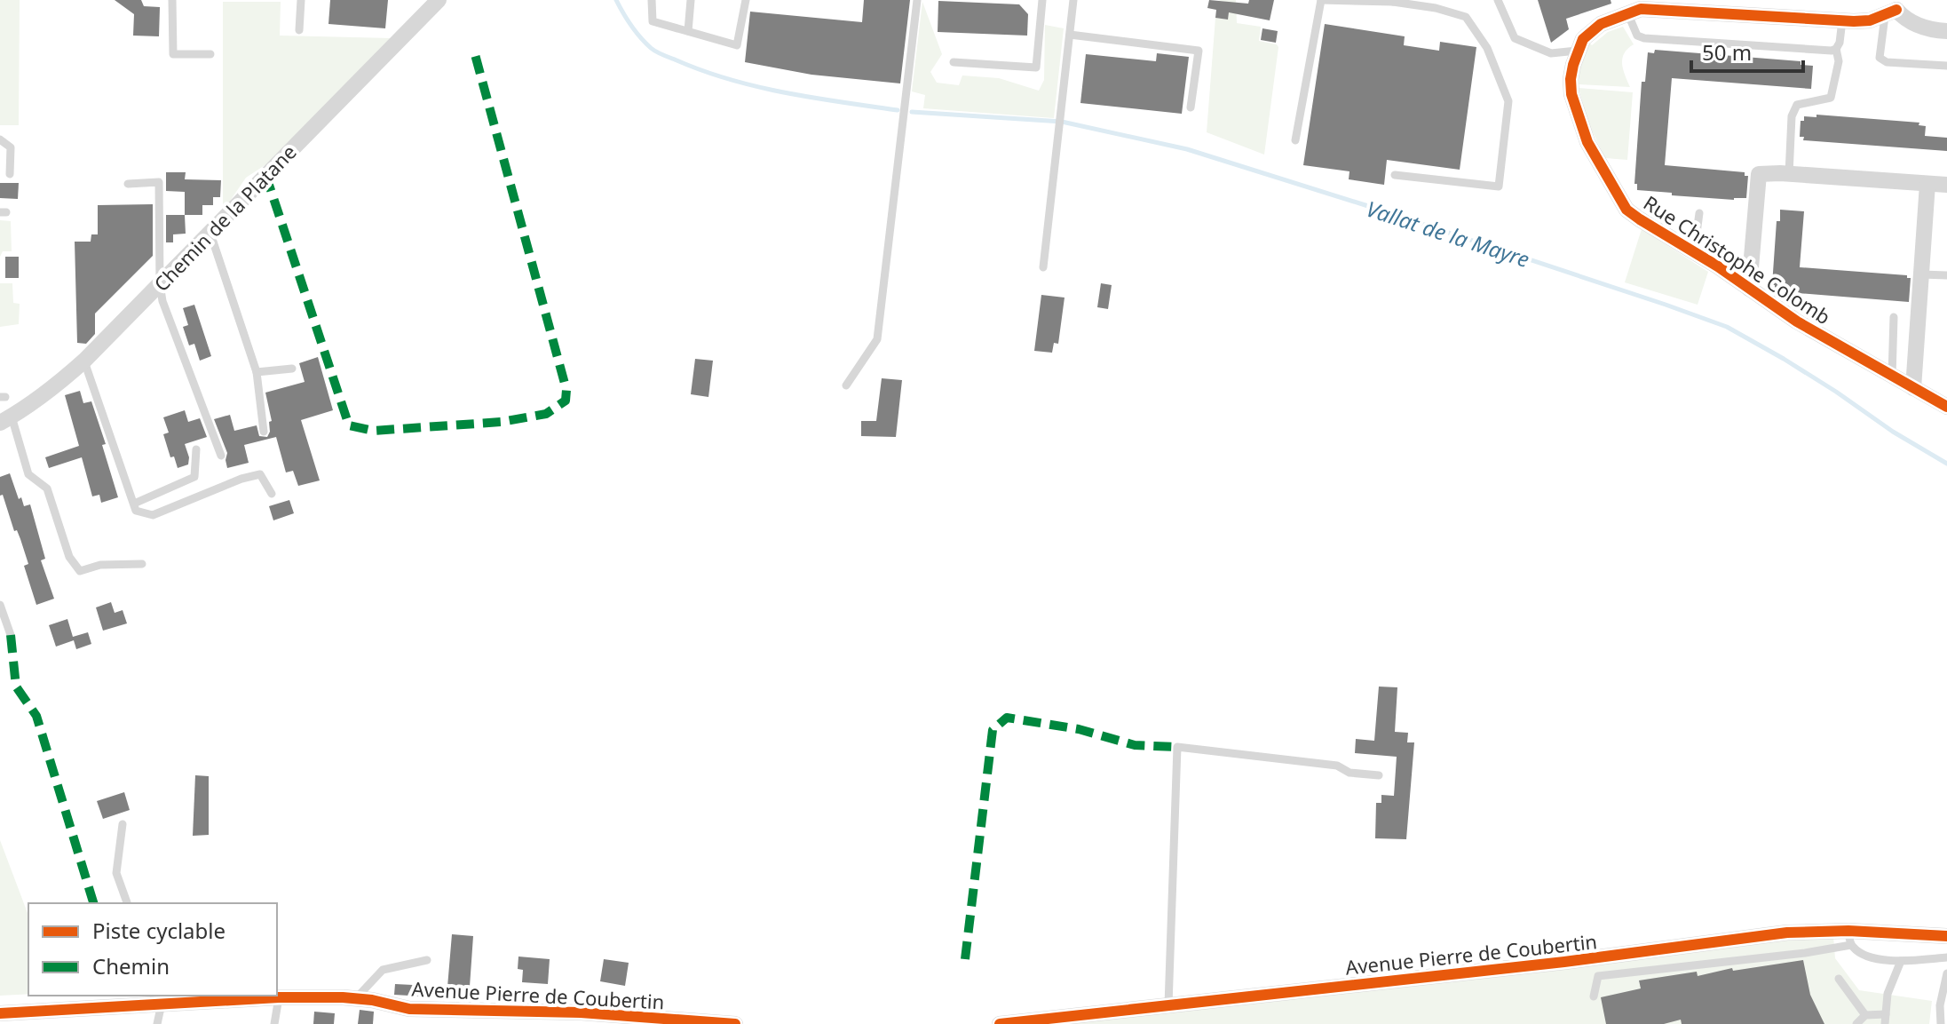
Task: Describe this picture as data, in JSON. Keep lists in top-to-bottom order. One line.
{"streets":{"street":["Chemin de la Platane","Rue Christophe Colomb","Avenue Pierre de Coubertin"]},"water":["Vallat de la Mayre"],"legend":["Piste cyclable","Chemin"],"scale_bar":"50 m"}
